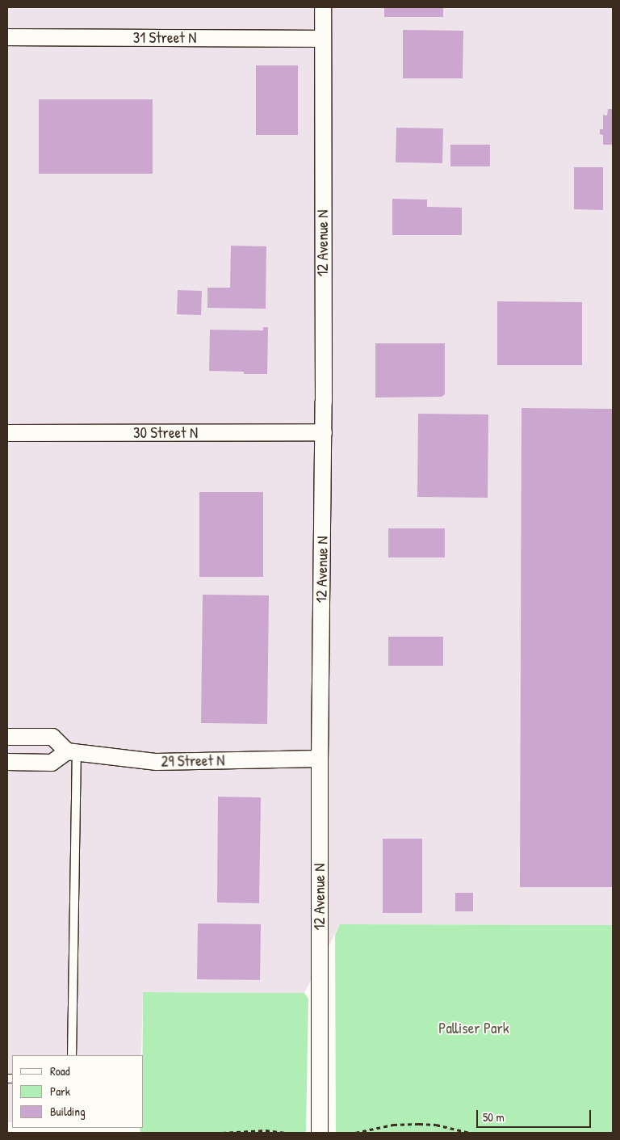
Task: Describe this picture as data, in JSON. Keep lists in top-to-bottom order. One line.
{"streets":{"street":["31 Street N","12 Avenue N","30 Street N","29 Street N"]},"crossings":[["31 Street N","12 Avenue N"],["12 Avenue N","30 Street N"],["12 Avenue N","29 Street N"]],"parks":["Palliser Park"],"legend":["Road","Park","Building"],"scale_bar":"50 m"}
